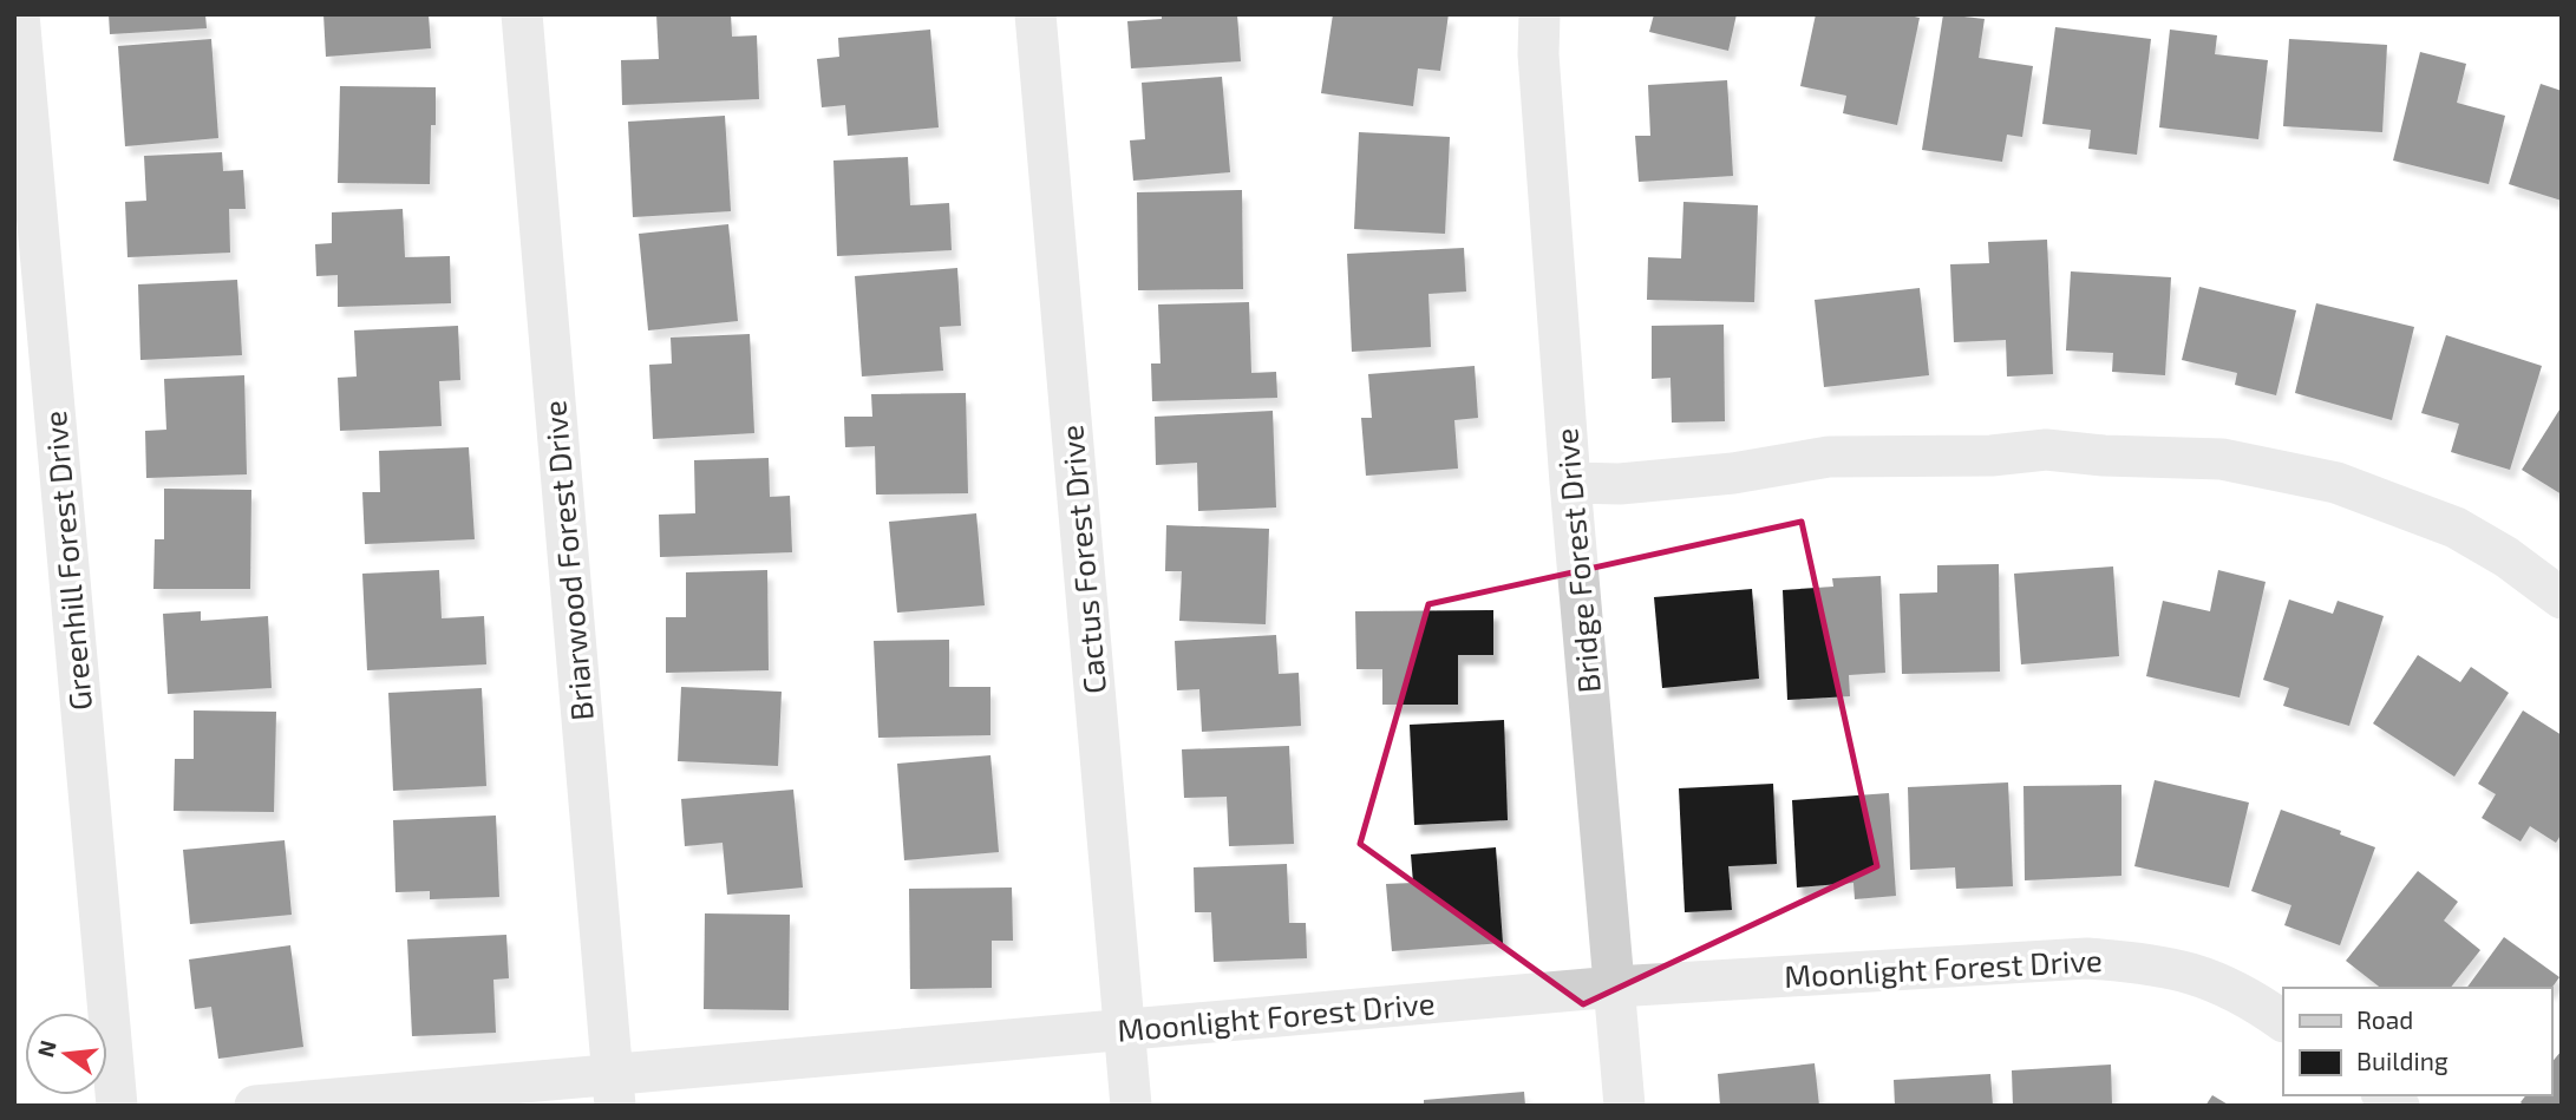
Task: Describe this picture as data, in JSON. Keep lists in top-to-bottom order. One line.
{"streets":{"street":["Cactus Forest Drive","Greenhill Forest Drive","Briarwood Forest Drive","Bridge Forest Drive","Moonlight Forest Drive"]},"crossings":[["Cactus Forest Drive","Moonlight Forest Drive"],["Briarwood Forest Drive","Moonlight Forest Drive"],["Bridge Forest Drive","Moonlight Forest Drive"]],"legend":["Road","Building"],"north":"left"}
